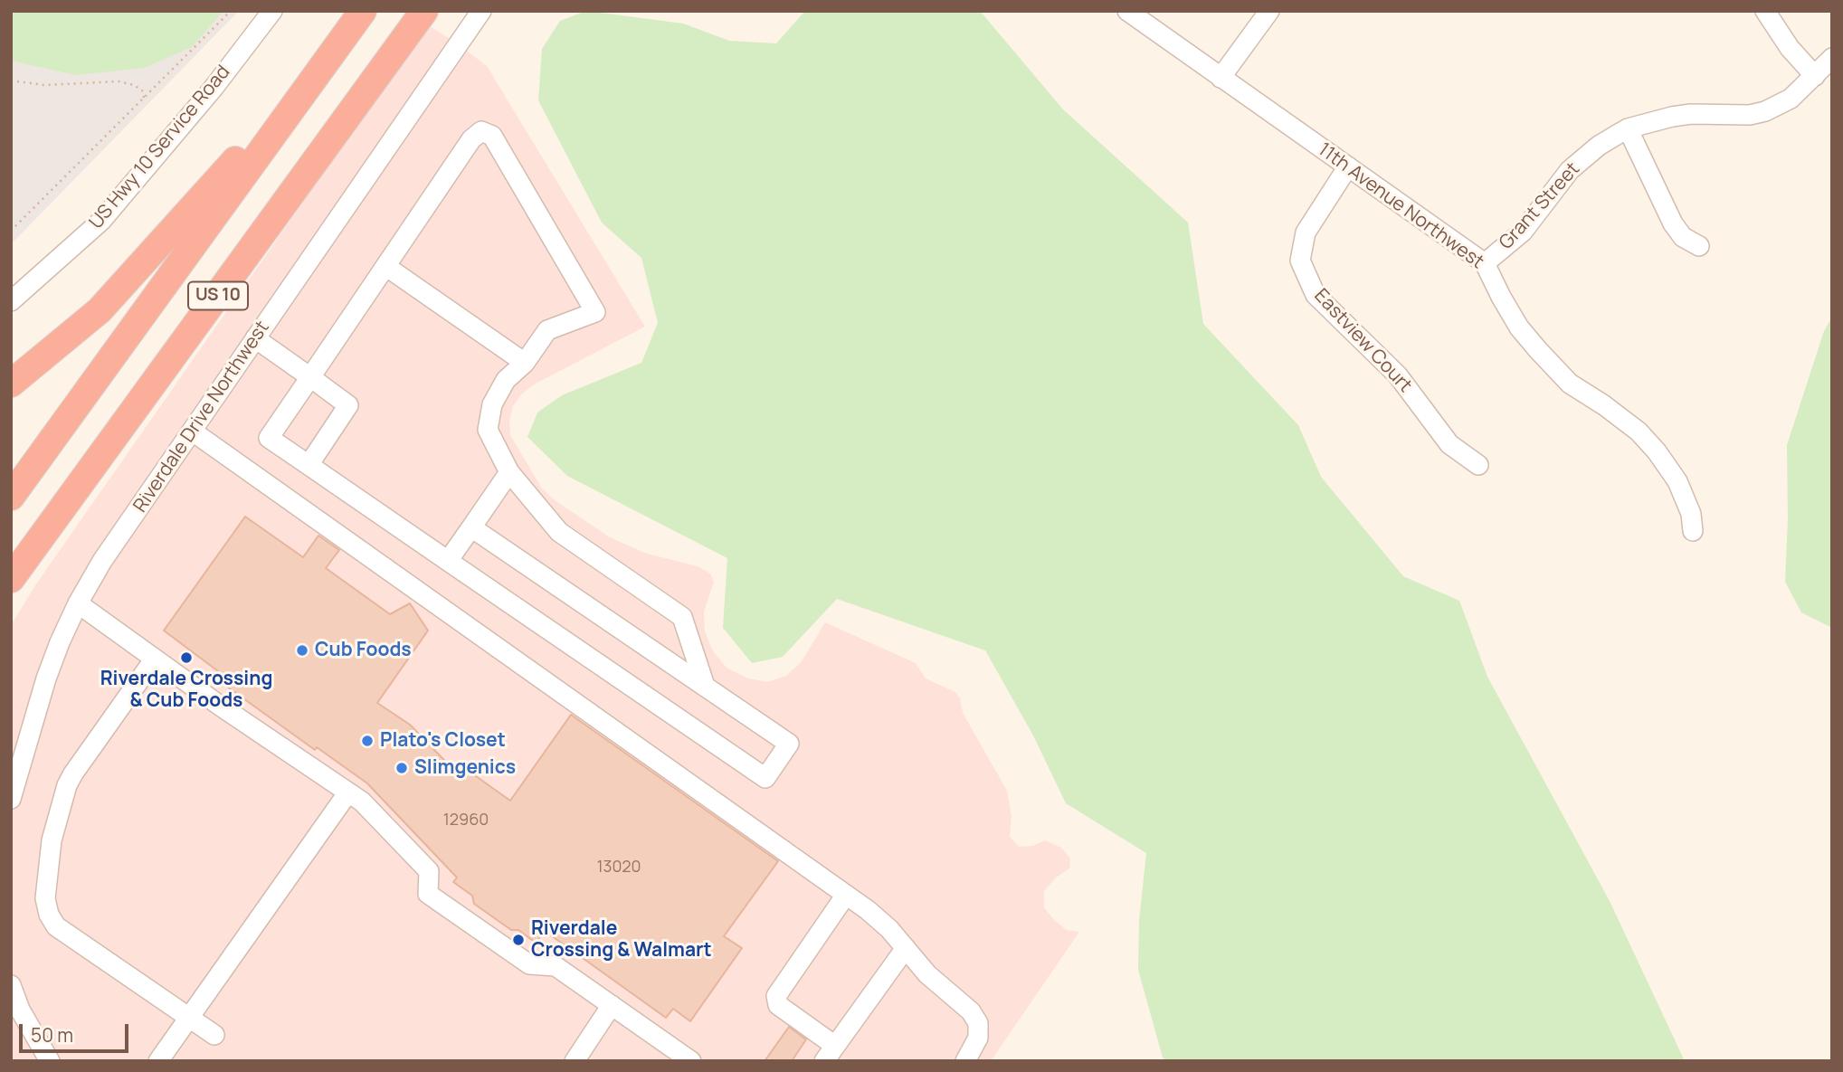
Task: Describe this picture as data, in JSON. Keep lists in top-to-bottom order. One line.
{"streets":{"highway":["US 10"],"street":["US Hwy 10 Service Road","11th Avenue Northwest","Grant Street","Eastview Court","Riverdale Drive Northwest"]},"crossings":[["11th Avenue Northwest","Grant Street"],["11th Avenue Northwest","Eastview Court"]],"places":["Cub Foods","Riverdale Crossing & Cub Foods","Plato's Closet","Slimgenics","Riverdale Crossing & Walmart"],"house_numbers":["12960","13020"],"scale_bar":"50 m"}
